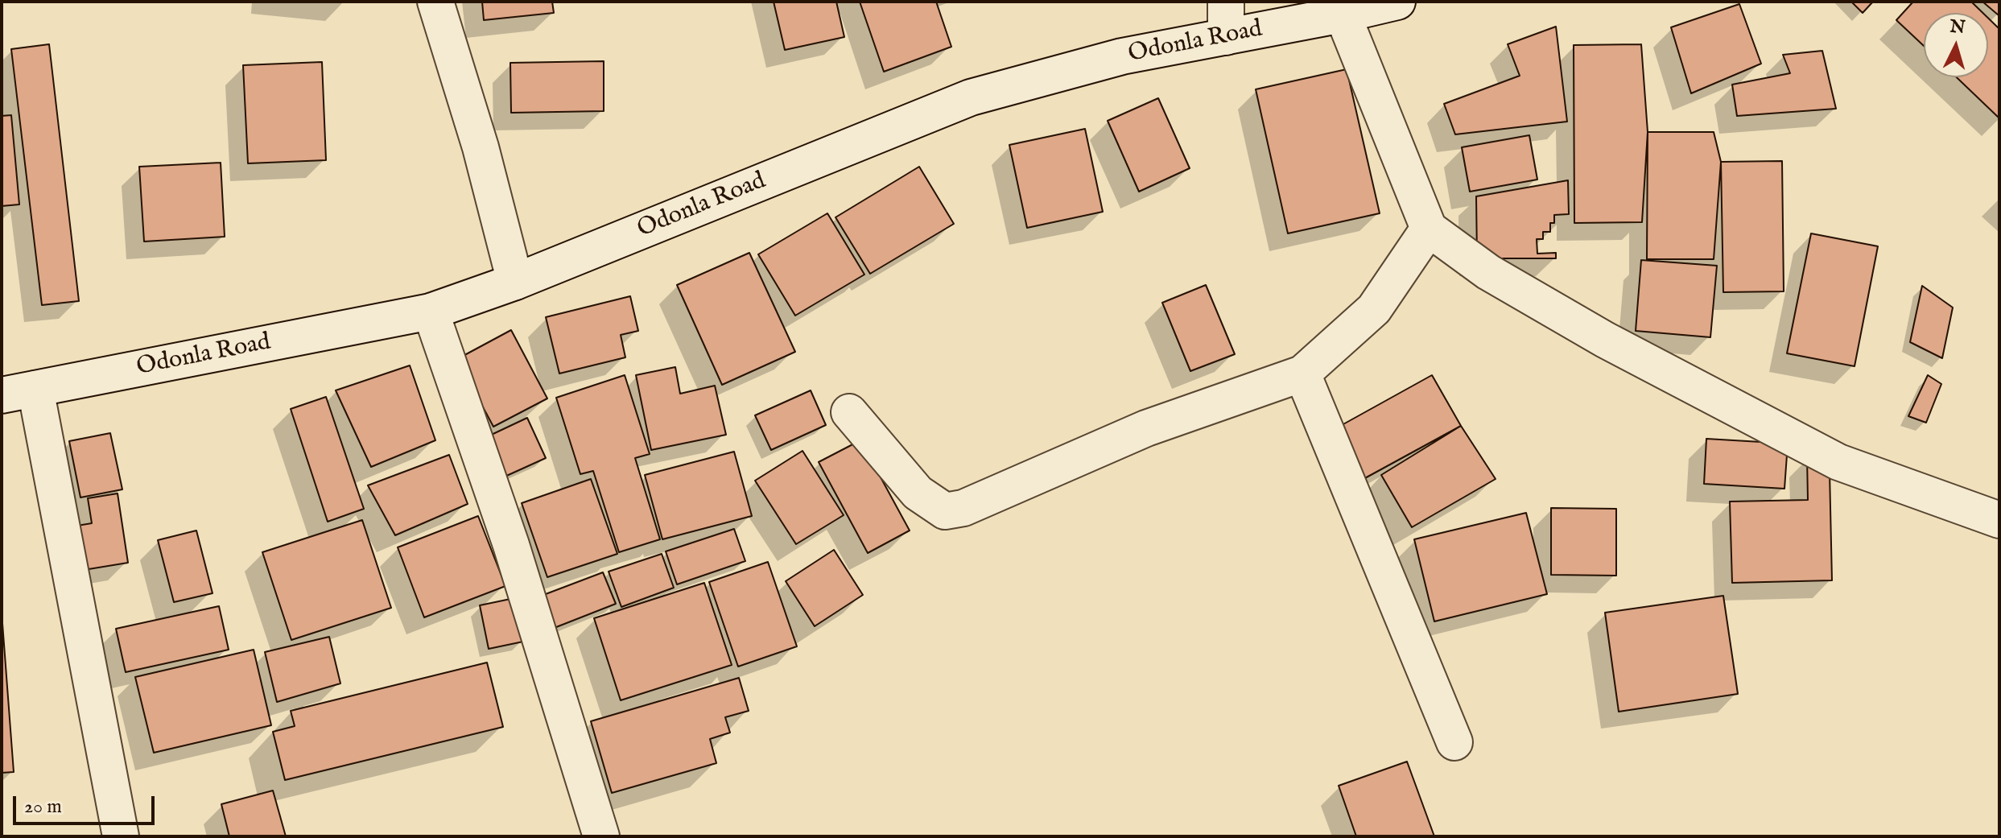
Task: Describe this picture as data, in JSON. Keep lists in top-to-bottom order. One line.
{"streets":{"street":["Odonla Road"]},"scale_bar":"20 m","north":"top"}
